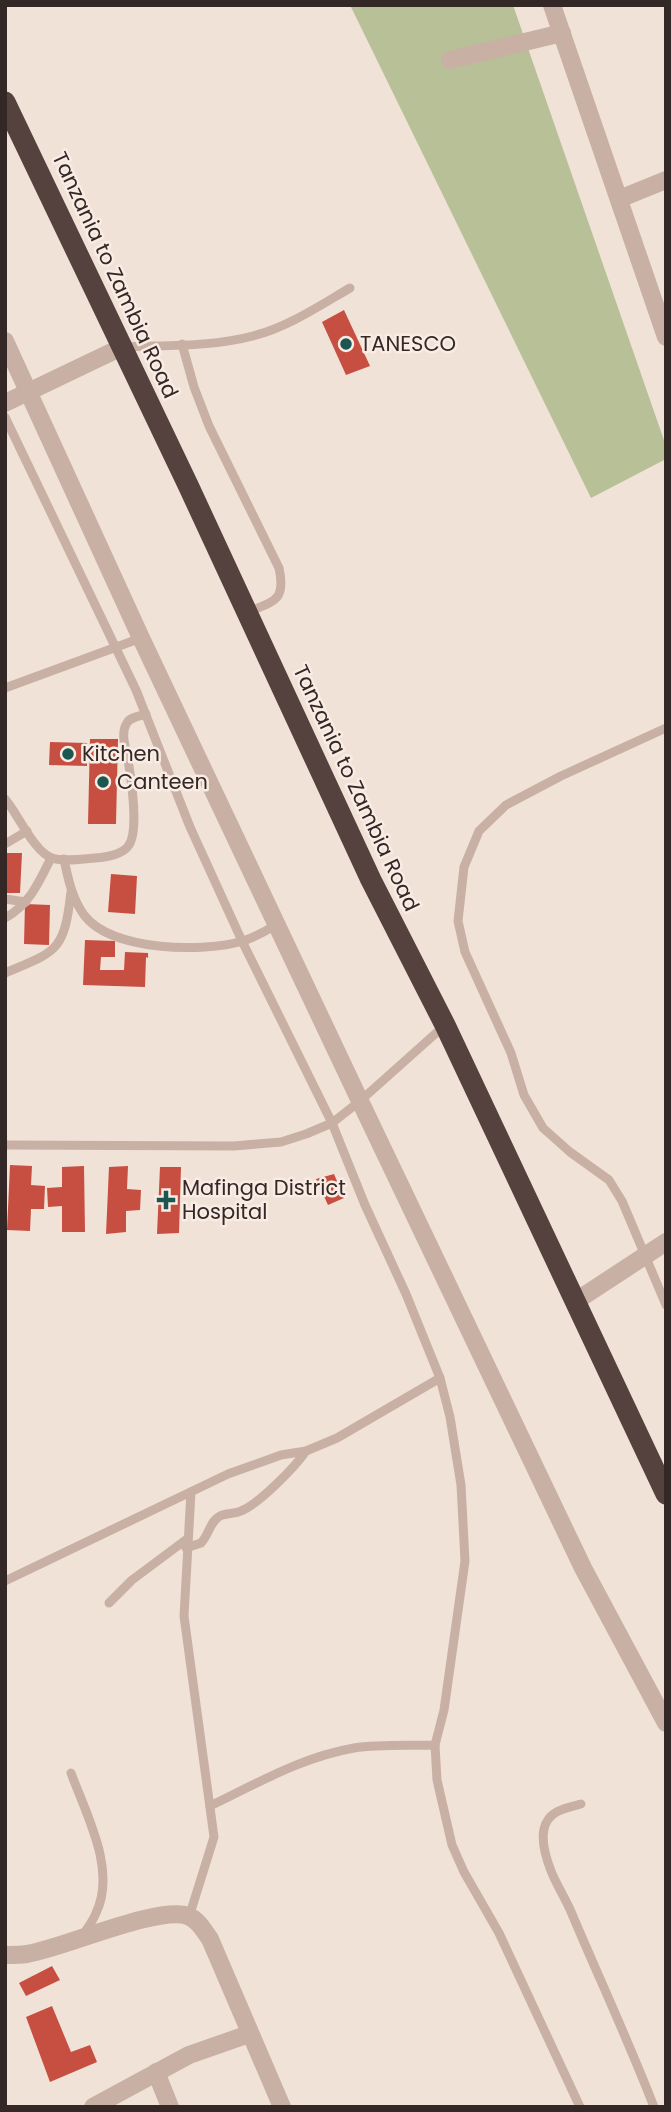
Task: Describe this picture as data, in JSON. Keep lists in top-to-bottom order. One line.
{"streets":{"highway":["Tanzania to Zambia Road"]},"places":{"other":["TANESCO","Kitchen","Canteen"],"health":["Mafinga District Hospital"]}}
